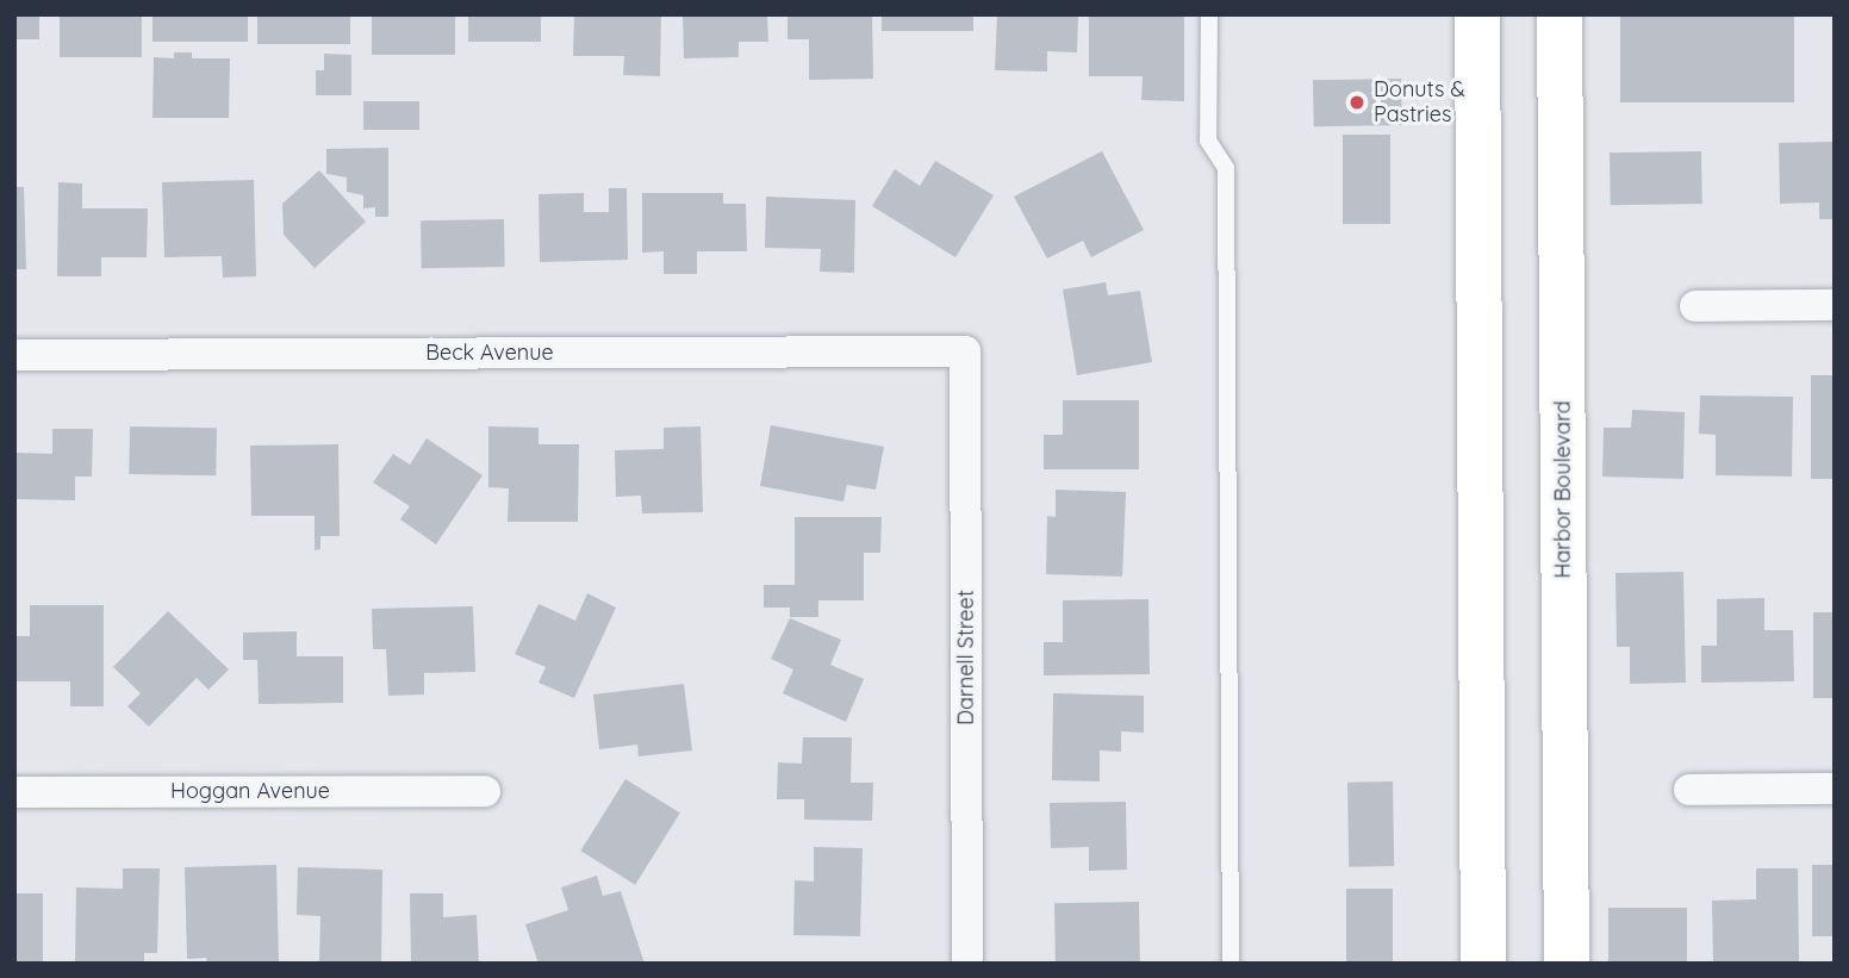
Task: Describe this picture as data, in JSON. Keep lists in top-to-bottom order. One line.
{"streets":{"main road":["Harbor Boulevard"],"street":["Beck Avenue","Darnell Street","Hoggan Avenue"]},"crossings":[["Beck Avenue","Darnell Street"]],"places":["Donuts & Pastries"]}
